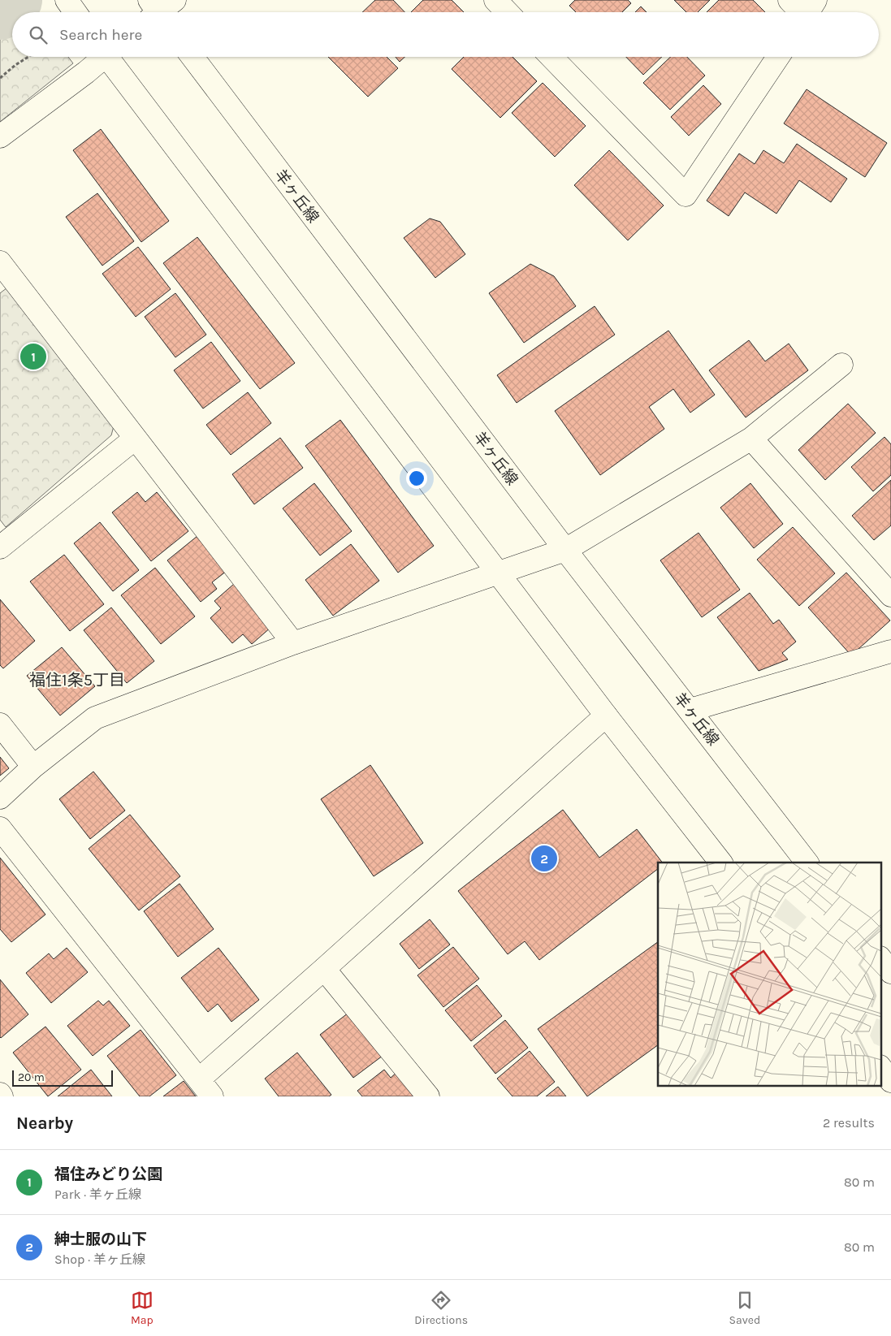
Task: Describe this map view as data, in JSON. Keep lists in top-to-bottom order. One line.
{"streets":{"street":["羊ヶ丘線"]},"districts":["福住1条5丁目"],"scale_bar":"20 m","page":{"search":"Search here","pins":["1","2"],"scale":"20 m","heading":["Nearby","2 results"],"list":[{"mark":"1","name":"福住みどり公園","note":"Park · 羊ヶ丘線","value":"80 m"},{"mark":"2","name":"紳士服の山下","note":"Shop · 羊ヶ丘線","value":"80 m"}],"nav":["Map","Directions","Saved"]}}
